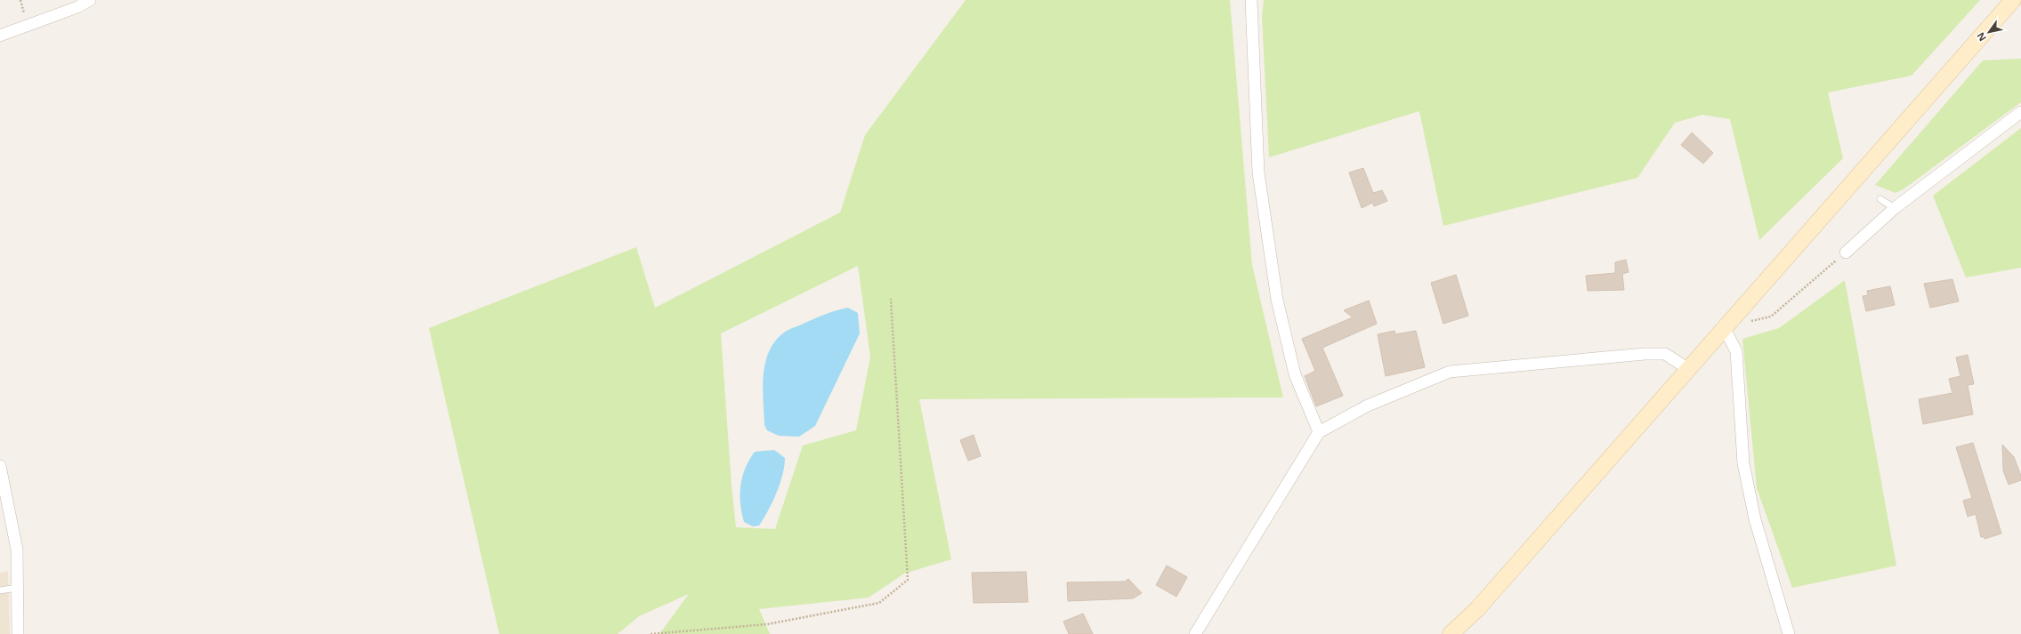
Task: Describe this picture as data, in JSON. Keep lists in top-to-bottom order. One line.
{"north":"bottom left"}
